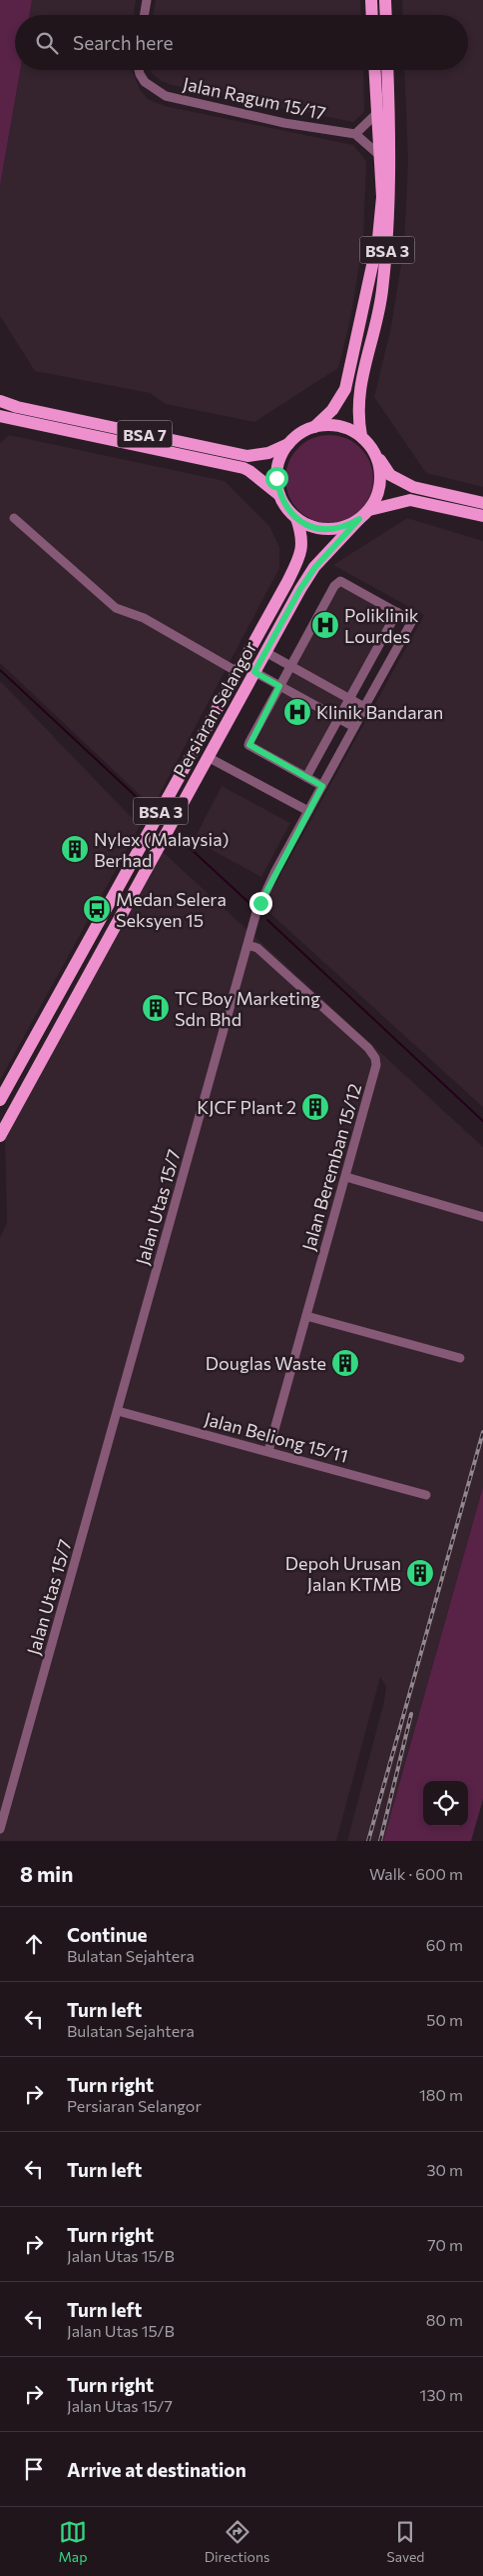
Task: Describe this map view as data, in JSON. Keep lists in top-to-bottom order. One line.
{"streets":{"main road":["BSA 3","BSA 7","Persiaran Selangor"],"street":["Jalan Ragum 15/17","Jalan Beremban 15/12","Jalan Utas 15/7","Jalan Beliong 15/11"]},"crossings":[["BSA 3","BSA 7"],["BSA 3","Persiaran Selangor"],["BSA 7","Persiaran Selangor"],["Jalan Beremban 15/12","Jalan Utas 15/7"],["Jalan Beremban 15/12","Jalan Beliong 15/11"],["Jalan Utas 15/7","Jalan Beliong 15/11"]],"places":{"hospital":["Poliklinik Lourdes","Klinik Bandaran"],"building":["Nylex (Malaysia) Berhad","TC Boy Marketing Sdn Bhd","KJCF Plant 2","Douglas Waste","Depoh Urusan Jalan KTMB"],"bus stop":["Medan Selera Seksyen 15"]},"page":{"search":"Search here","heading":["8 min","Walk · 600 m"],"list":[["Continue","Bulatan Sejahtera","60 m"],["Turn left","Bulatan Sejahtera","50 m"],["Turn right","Persiaran Selangor","180 m"],["Turn left","30 m"],["Turn right","Jalan Utas 15/B","70 m"],["Turn left","Jalan Utas 15/B","80 m"],["Turn right","Jalan Utas 15/7","130 m"],"Arrive at destination"],"nav":["Map","Directions","Saved"]}}
